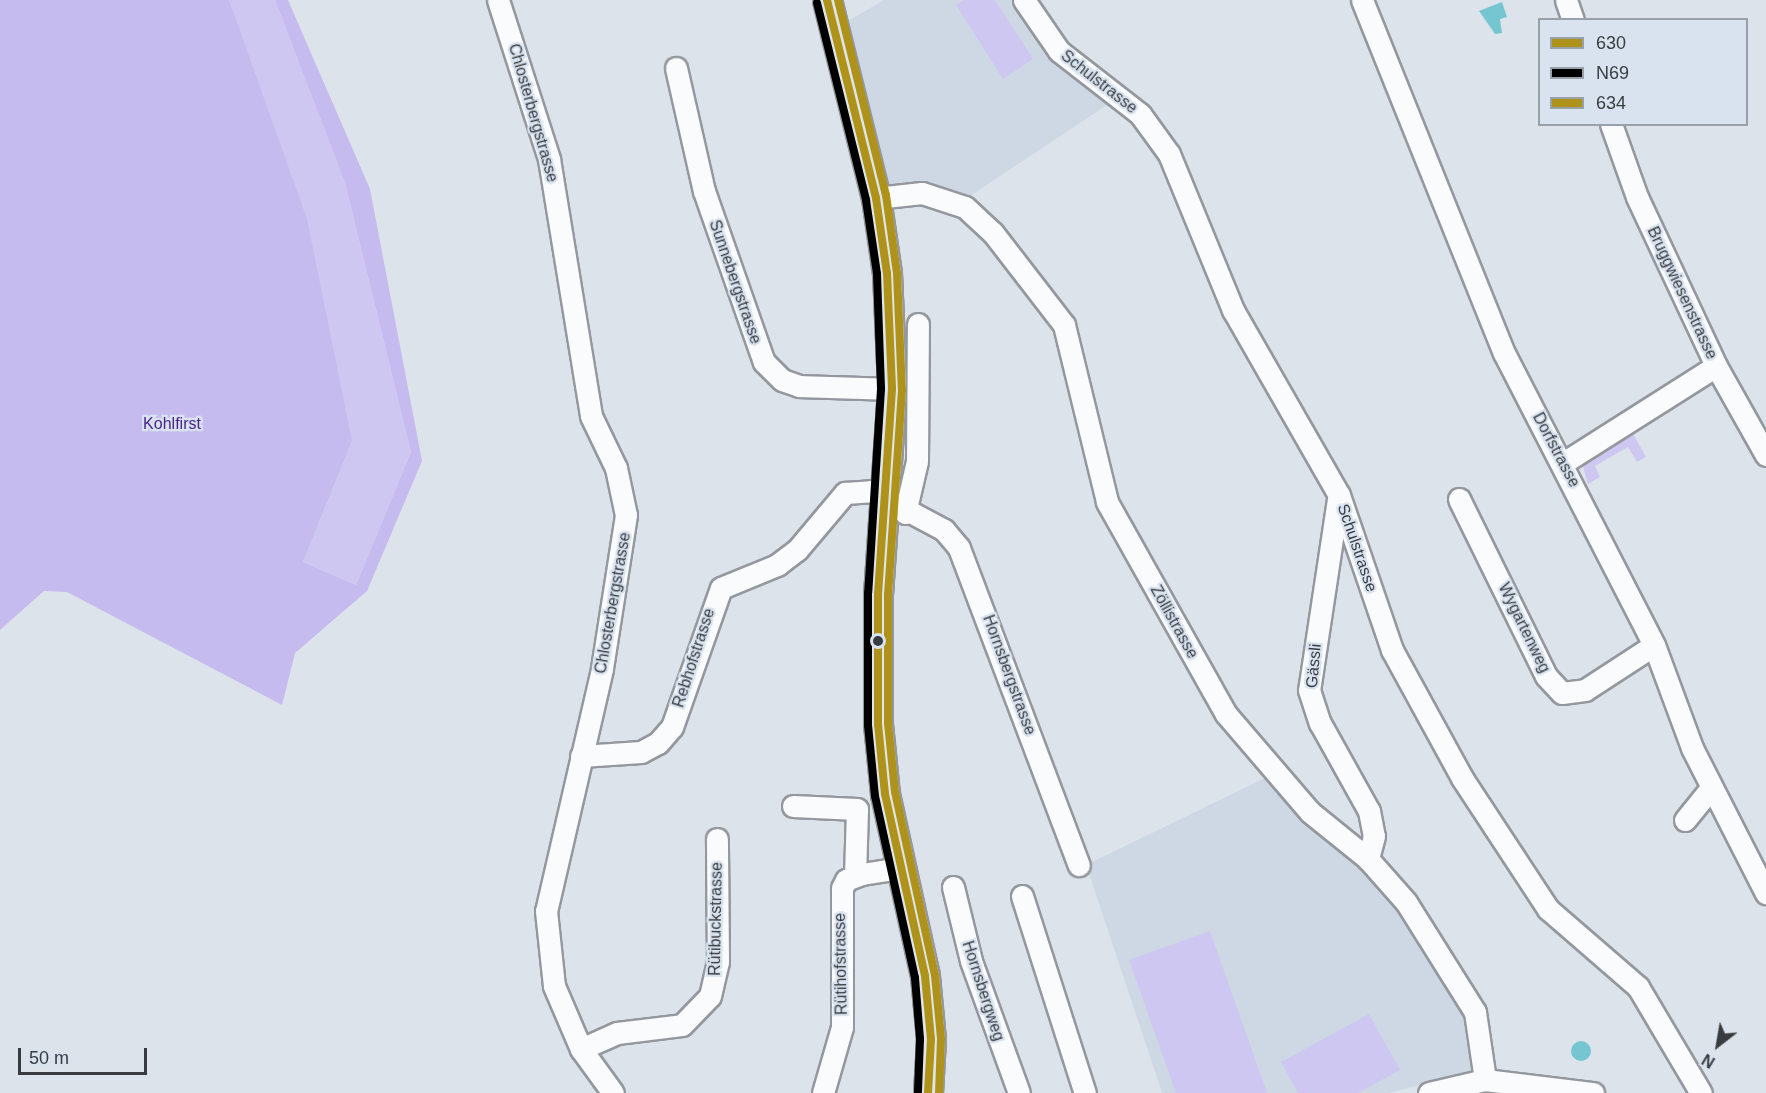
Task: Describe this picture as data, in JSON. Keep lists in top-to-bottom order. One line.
{"streets":{"street":["Schulstrasse","Chlosterbergstrasse","Sunnebergstrasse","Bruggwiesenstrasse","Dorfstrasse","Zöllistrasse","Wygartenweg","Rebhofstrasse","Gässli","Hornsbergstrasse","Rütibuckstrasse","Rütihofstrasse","Hornsbergweg"]},"crossings":[["Schulstrasse","Gässli"],["Chlosterbergstrasse","Rebhofstrasse"],["Chlosterbergstrasse","Rütibuckstrasse"],["Dorfstrasse","Wygartenweg"],["Zöllistrasse","Gässli"],["Rebhofstrasse","Hornsbergstrasse"]],"parks":["Kohlfirst"],"lines":["transit line 630","transit line 634","transit line N69"],"legend":["630","N69","634"],"scale_bar":"50 m","north":"bottom left"}
